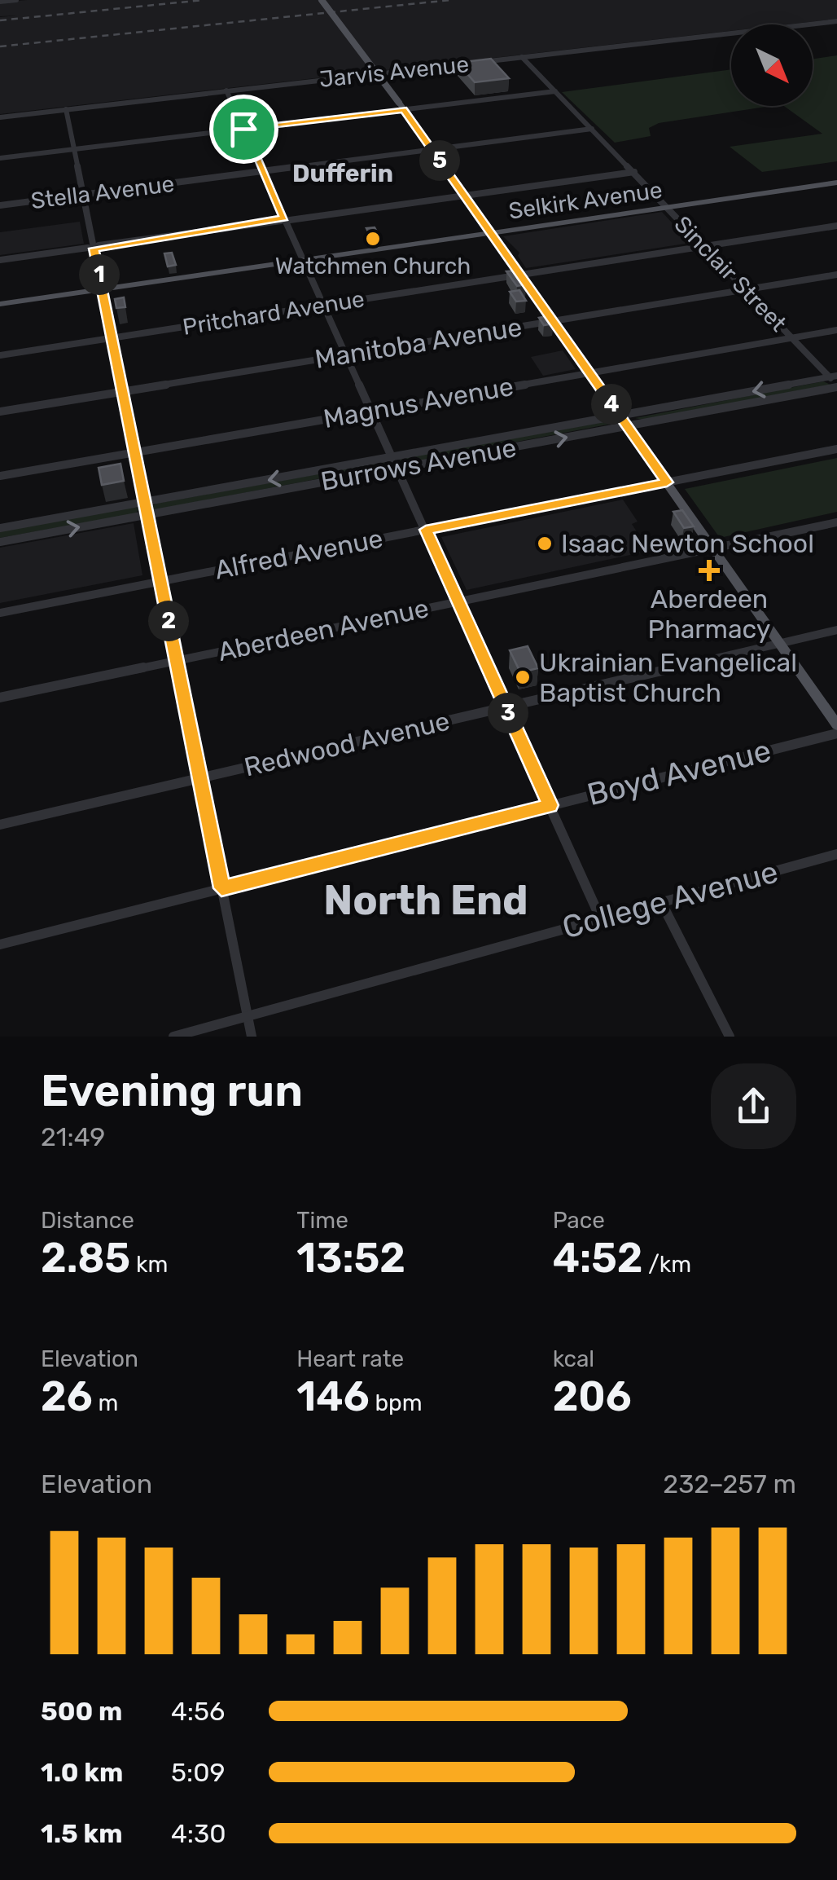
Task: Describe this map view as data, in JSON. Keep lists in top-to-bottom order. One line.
{"streets":{"main road":["Selkirk Avenue"],"street":["Jarvis Avenue","Stella Avenue","Sinclair Street","Pritchard Avenue","Manitoba Avenue","Magnus Avenue","Burrows Avenue","Alfred Avenue","Aberdeen Avenue","Redwood Avenue","Boyd Avenue","College Avenue"]},"crossings":[["Jarvis Avenue","Sinclair Street"],["Stella Avenue","Sinclair Street"],["Selkirk Avenue","Sinclair Street"],["Sinclair Street","Pritchard Avenue"],["Sinclair Street","Manitoba Avenue"],["Sinclair Street","Magnus Avenue"],["Sinclair Street","Burrows Avenue"]],"districts":["Dufferin","North End"],"places":{"other":["Watchmen Church","Isaac Newton School","Ukrainian Evangelical Baptist Church"],"health":["Aberdeen Pharmacy"]},"north":"bottom right","page":{"pins":["5","1","4","2","3"],"heading":["Evening run","21:49"],"stats":[["Distance","2.85 km"],["Time","13:52"],["Pace","4:52 /km"],["Elevation","26 m"],["Heart rate","146 bpm"],["kcal","206"]],"chart":["Elevation","232–257 m"],"list":[{"name":"500 m","note":"4:56"},{"name":"1.0 km","note":"5:09"},{"name":"1.5 km","note":"4:30"}]}}
